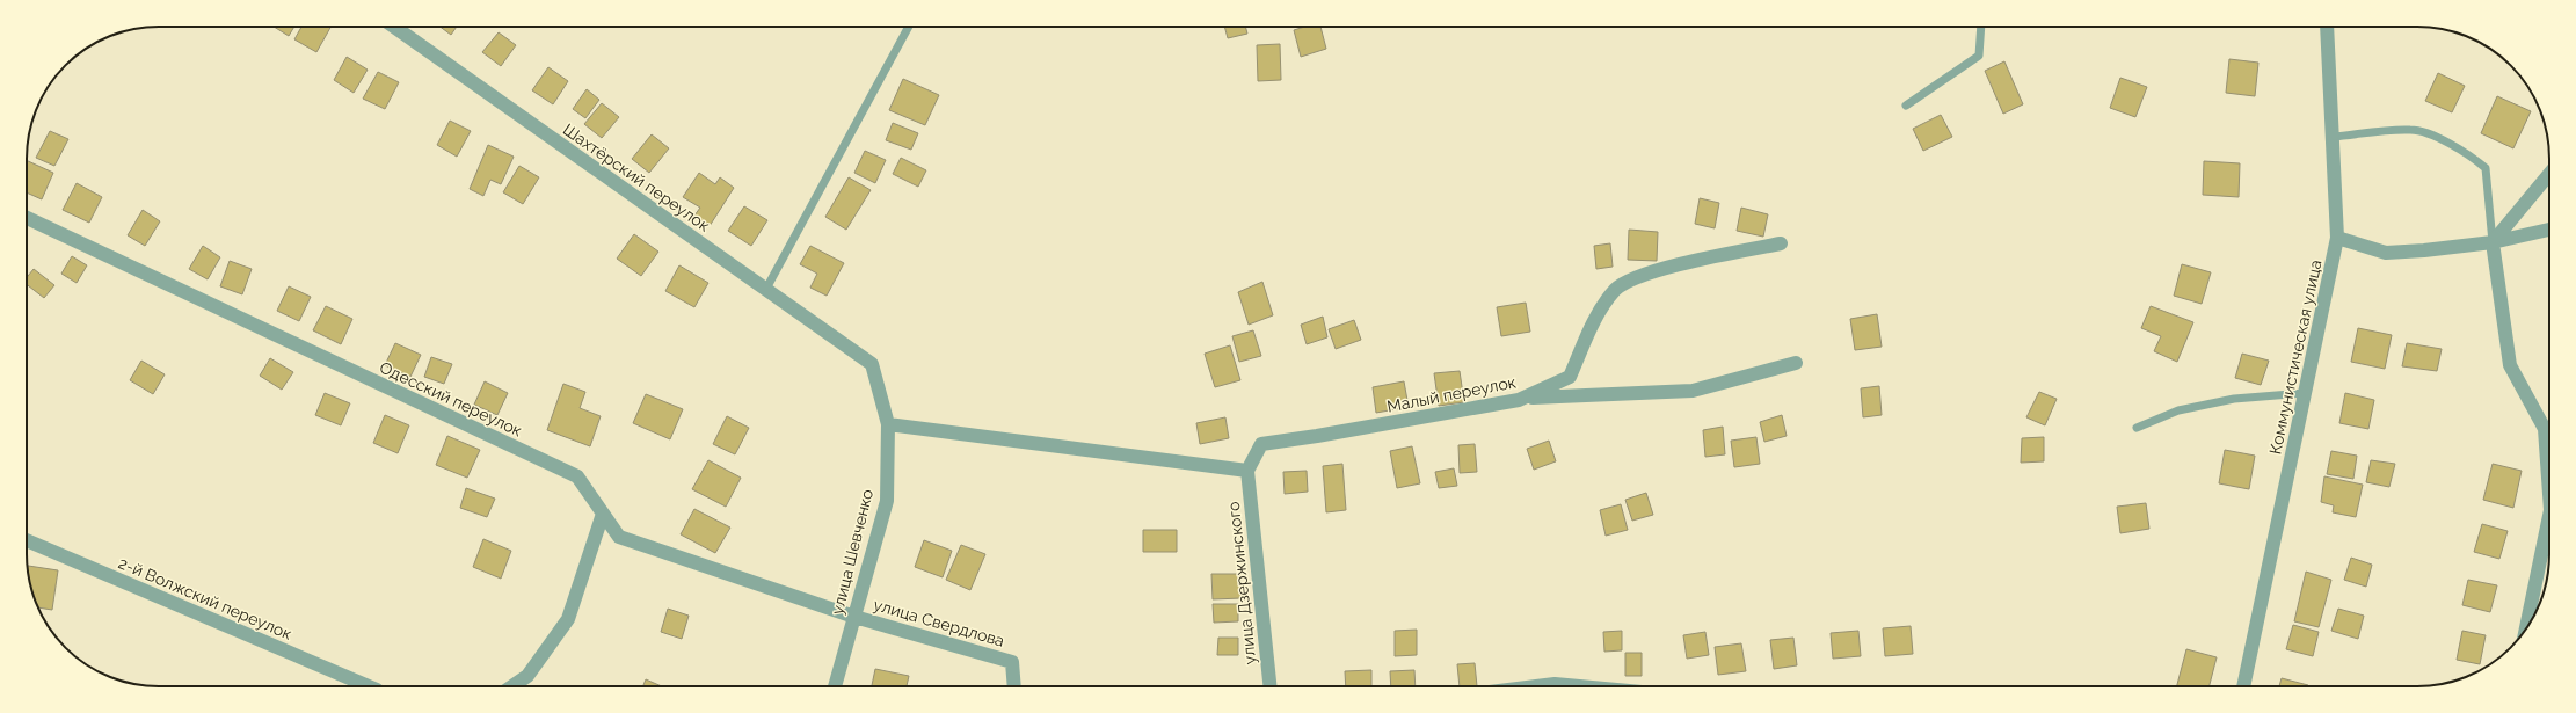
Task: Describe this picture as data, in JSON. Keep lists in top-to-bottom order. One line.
{"streets":{"street":["Шахтёрский переулок","Коммунистическая улица","Малый переулок","Одесский переулок","улица Шевченко","улица Дзержинского","2-й Волжский переулок","улица Свердлова"]},"crossings":[["Шахтёрский переулок","улица Шевченко"],["Малый переулок","улица Дзержинского"],["Одесский переулок","улица Шевченко"],["Одесский переулок","улица Свердлова"],["улица Шевченко","улица Свердлова"]]}
